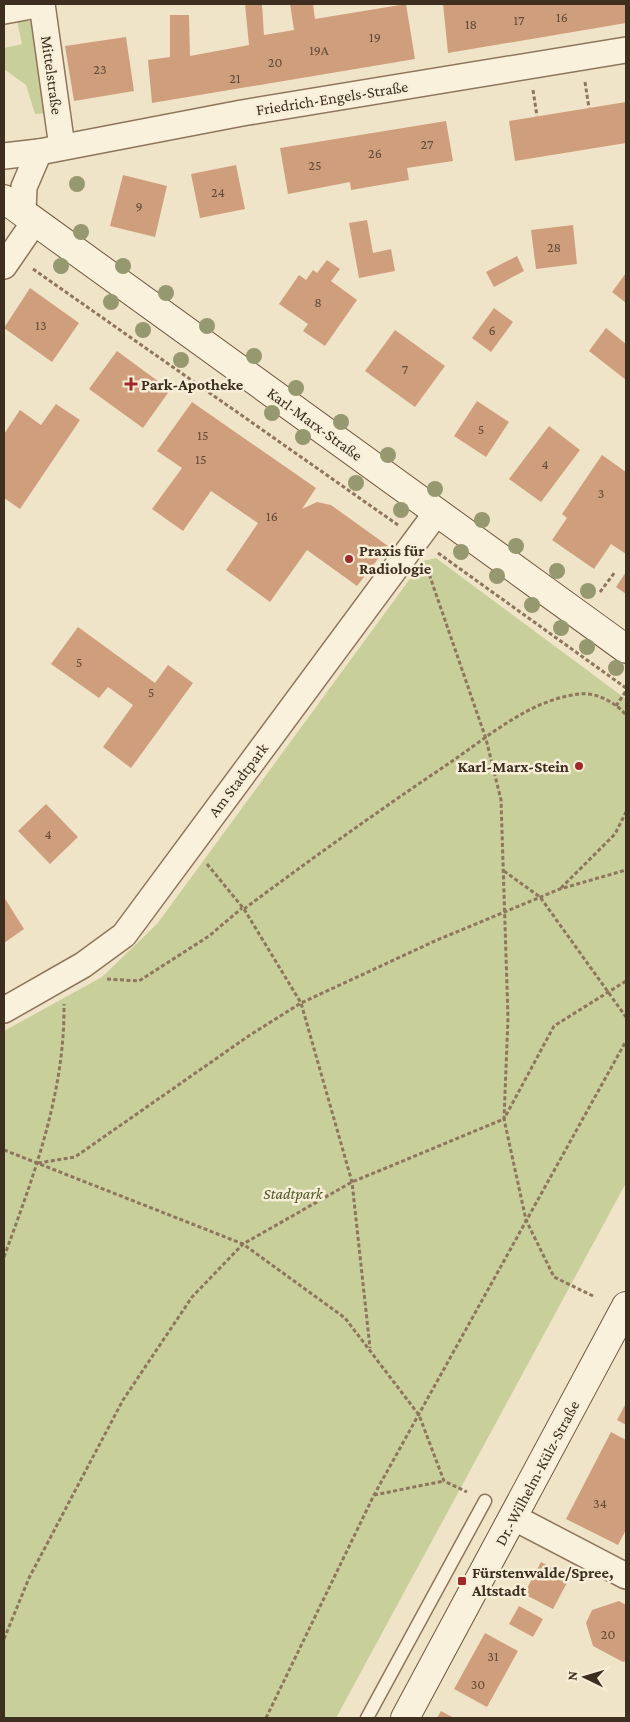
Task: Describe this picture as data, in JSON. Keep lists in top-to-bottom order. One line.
{"streets":{"street":["Mittelstraße","Friedrich-Engels-Straße","Karl-Marx-Straße","Am Stadtpark","Dr.-Wilhelm-Külz-Straße"]},"crossings":[["Mittelstraße","Friedrich-Engels-Straße"],["Karl-Marx-Straße","Am Stadtpark"]],"parks":["Stadtpark"],"places":{"health":["Park-Apotheke"],"other":["Praxis für Radiologie","Karl-Marx-Stein"],"transit":["Fürstenwalde/Spree, Altstadt"]},"house_numbers":["16","17","18","19","19A","20","23","21","27","26","25","24","9","28","8","13","6","7","5","15","15","4","3","16","5","5","4","34","20","31","30"],"north":"left"}
